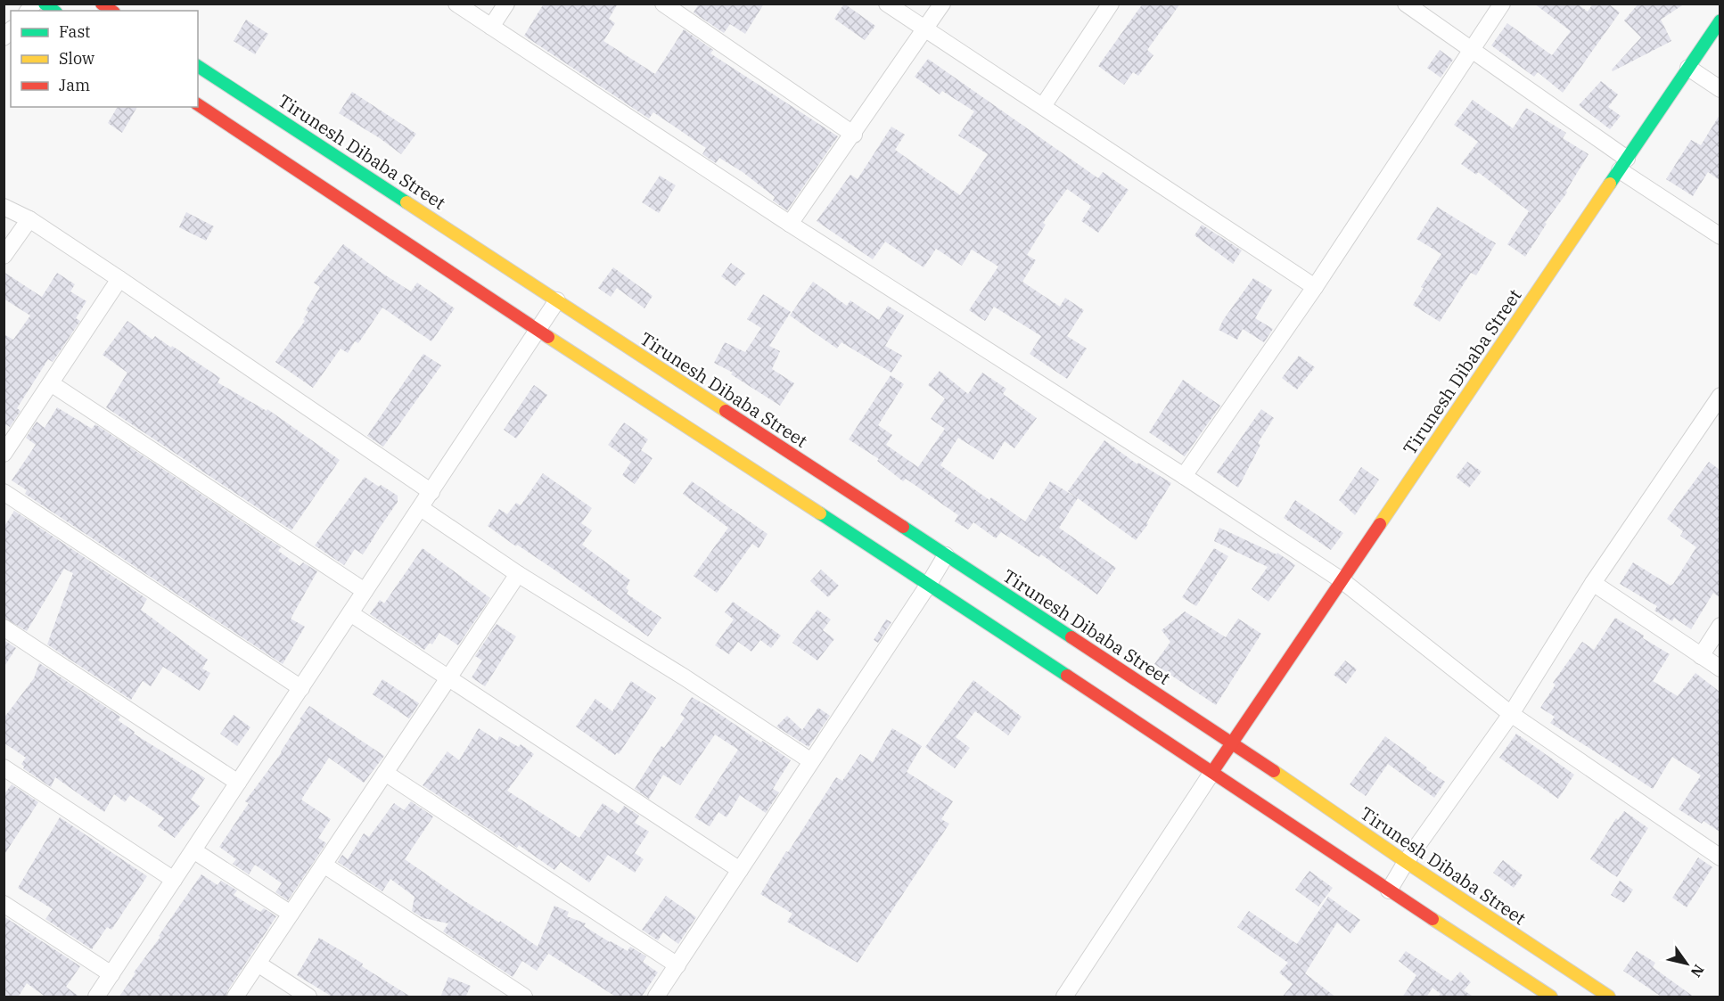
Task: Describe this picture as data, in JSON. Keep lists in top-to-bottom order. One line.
{"streets":{"street":["Tirunesh Dibaba Street"]},"legend":["Fast","Slow","Jam"],"north":"bottom right"}
